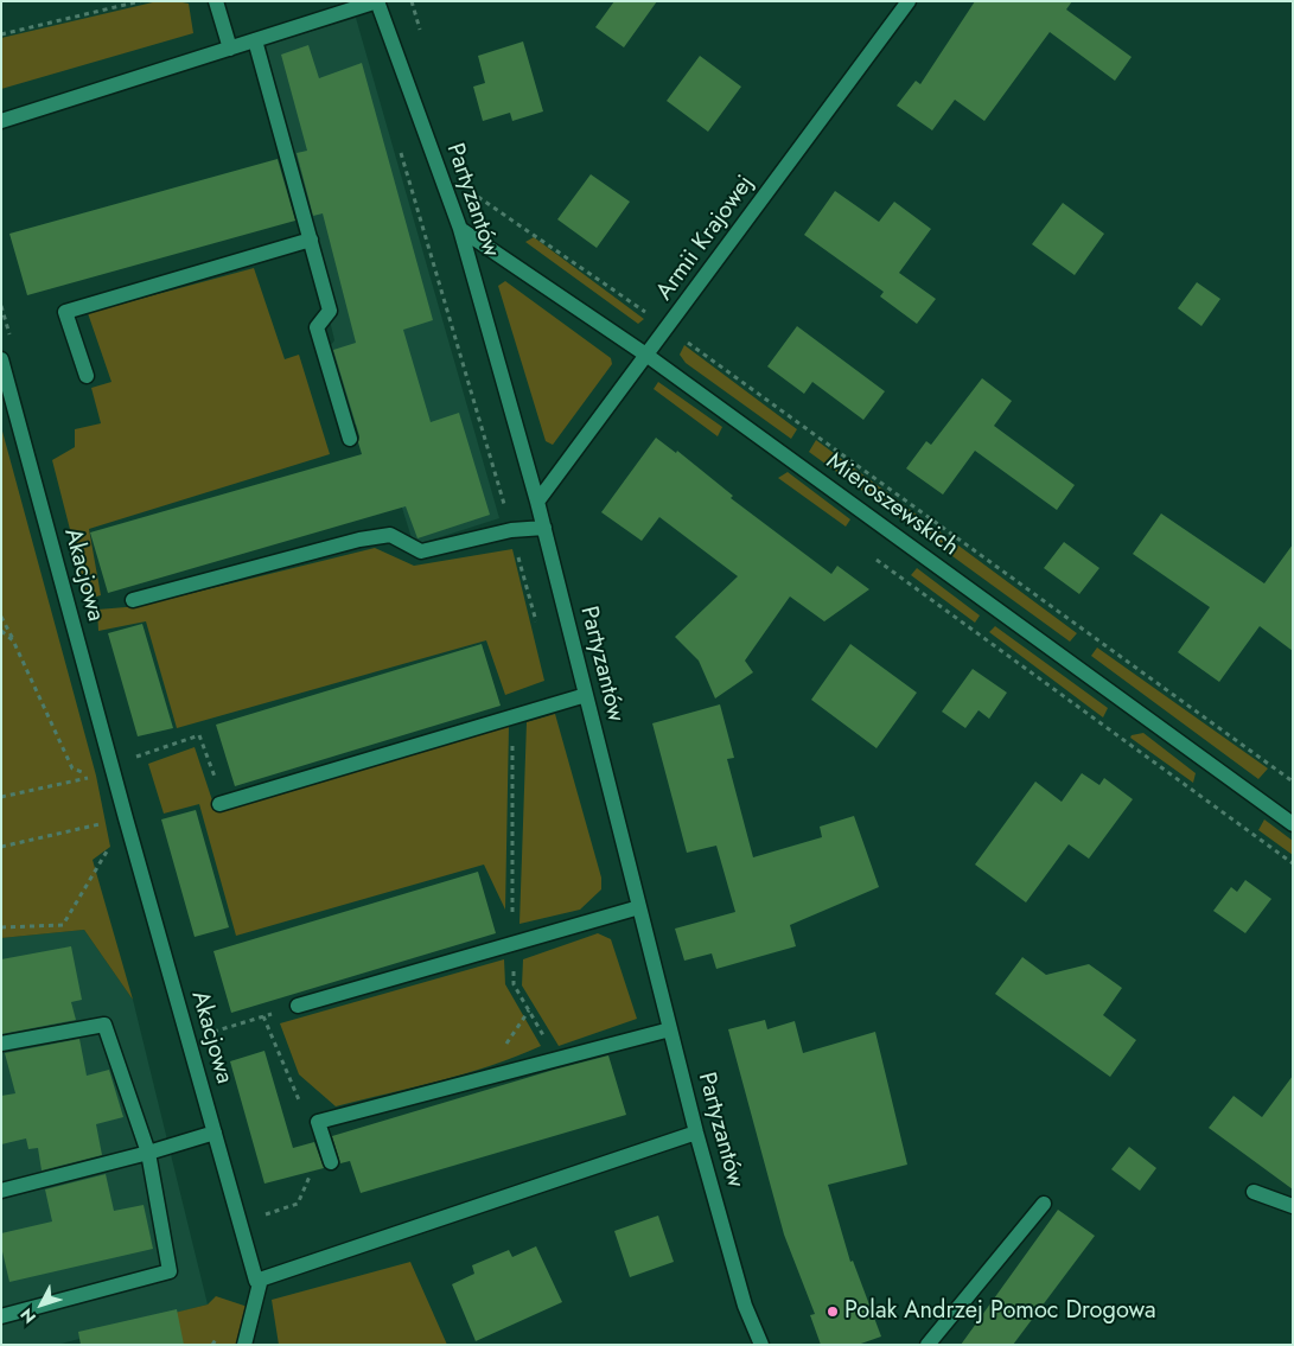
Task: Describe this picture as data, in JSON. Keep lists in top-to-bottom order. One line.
{"streets":{"street":["Partyzantów","Armii Krajowej","Mieroszewskich","Akacjowa"]},"crossings":[["Partyzantów","Armii Krajowej"],["Partyzantów","Mieroszewskich"],["Armii Krajowej","Mieroszewskich"]],"places":["Polak Andrzej Pomoc Drogowa"],"north":"bottom left"}
